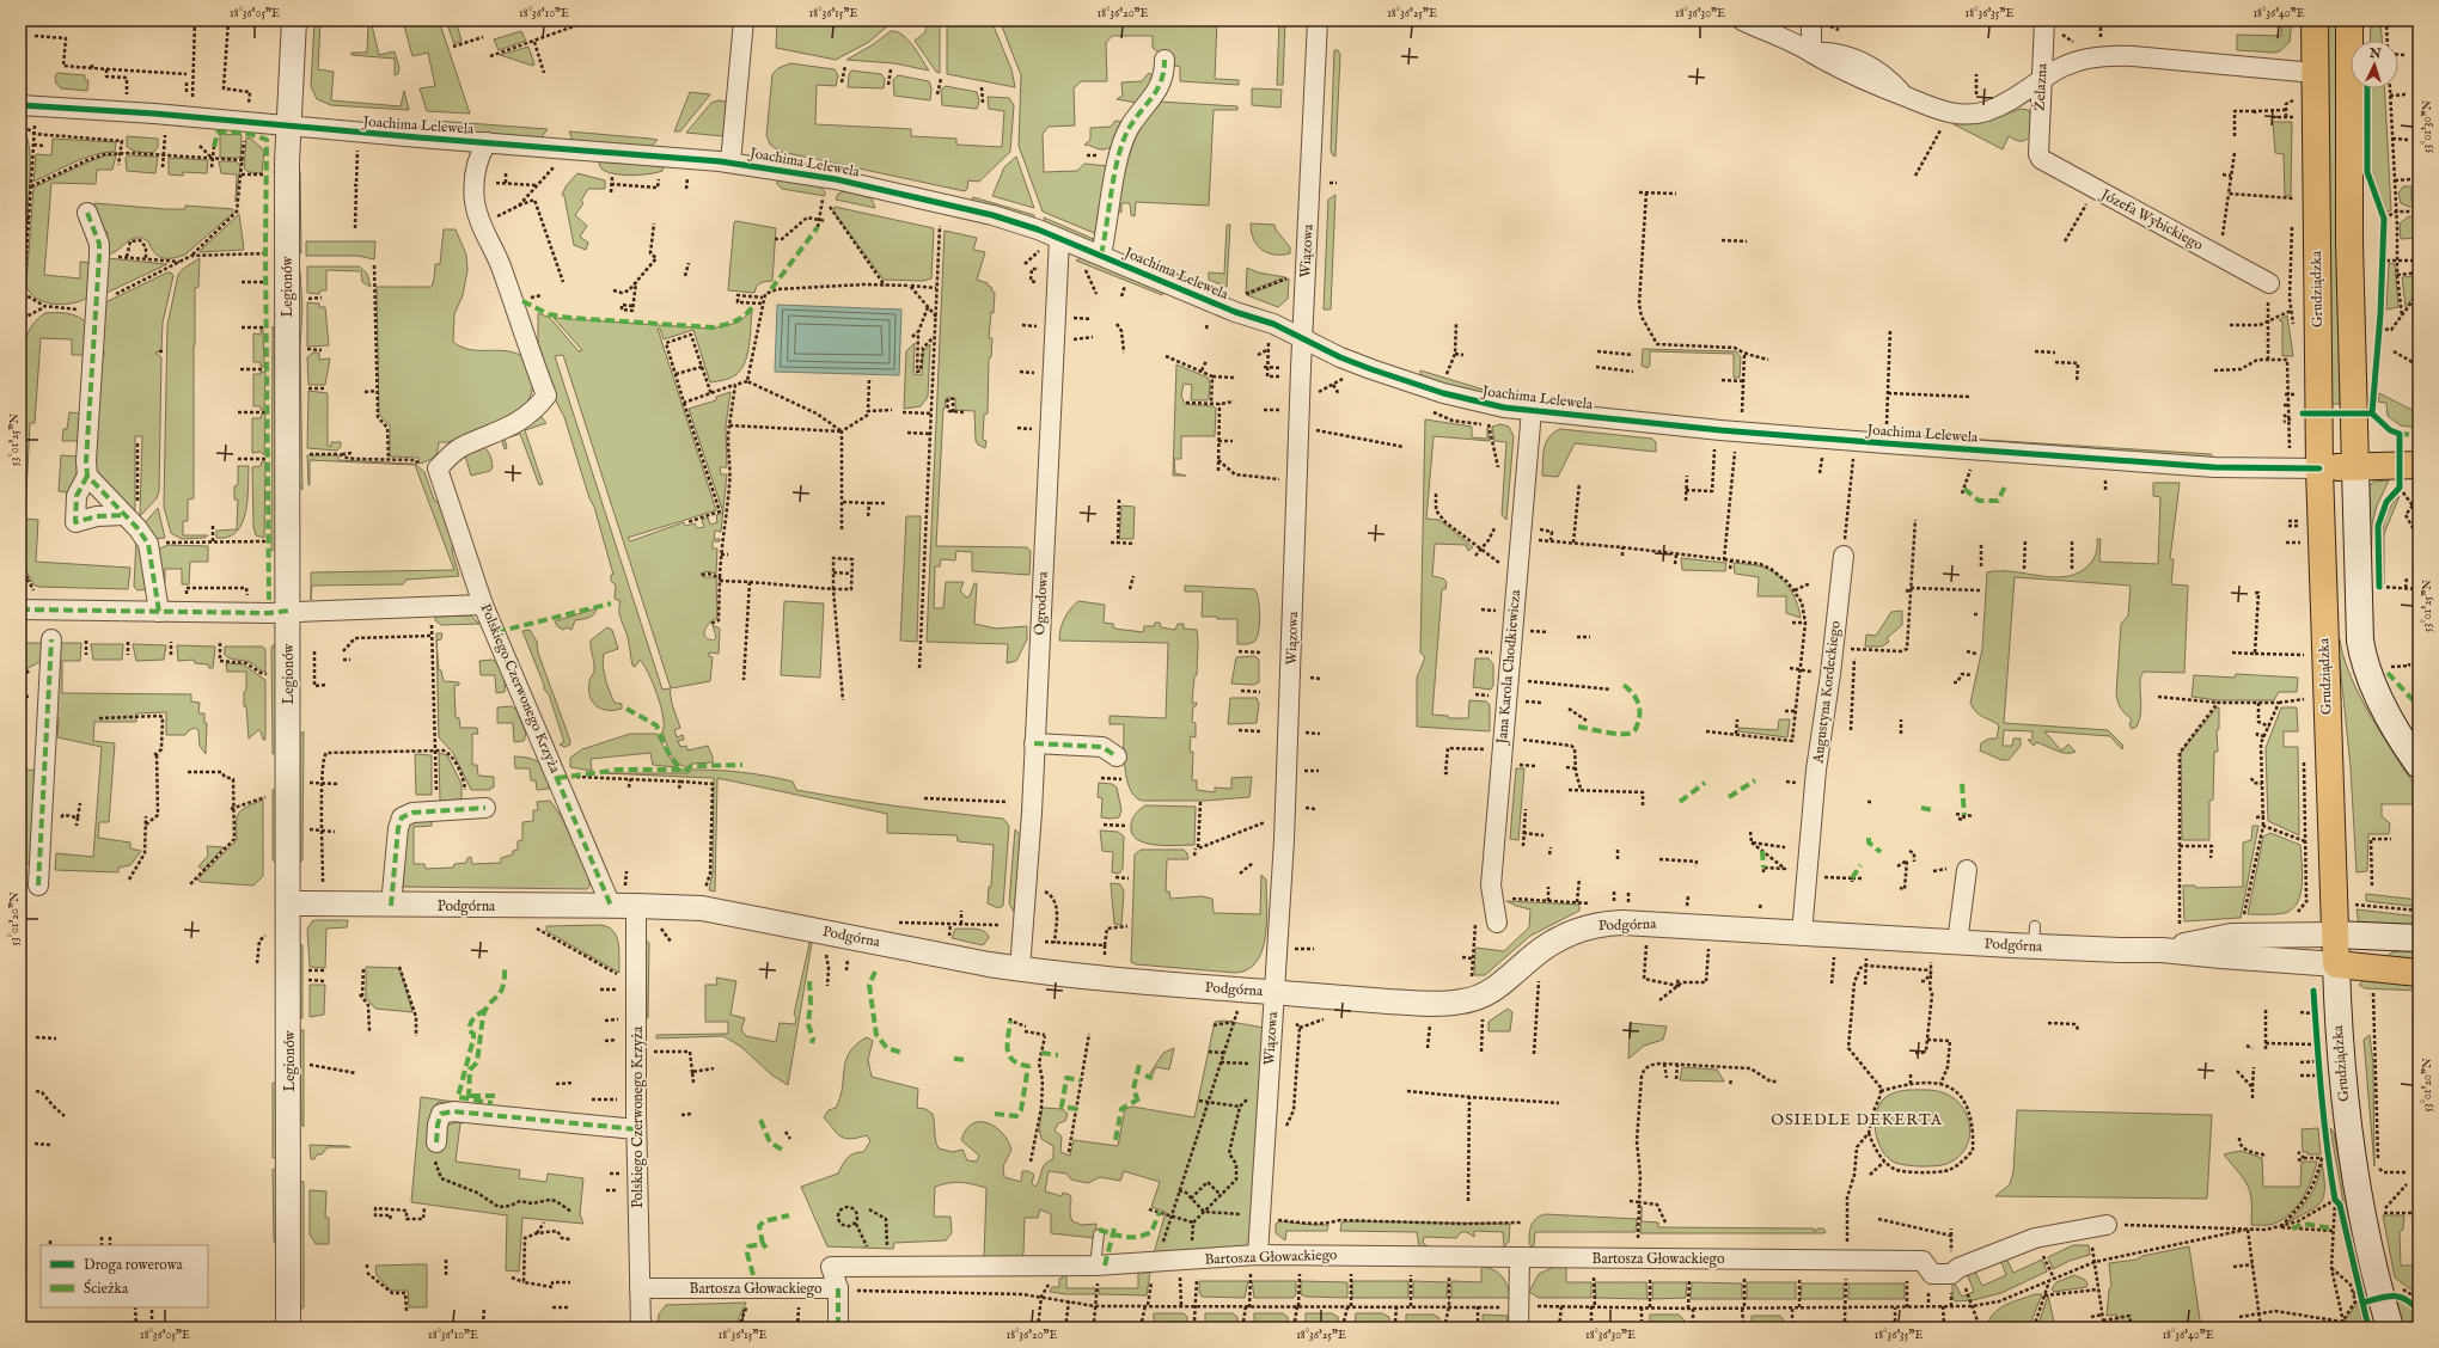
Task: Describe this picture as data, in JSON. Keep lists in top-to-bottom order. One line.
{"streets":{"main road":["Grudziądzka","Podgórna"],"street":["Żelazna","Joachima Lelewela","Józefa Wybickiego","Wiązowa","Legionów","Ogrodowa","Jana Karola Chodkiewicza","Polskiego Czerwonego Krzyża","Augustyna Kordeckiego","Bartosza Głowackiego"]},"crossings":[["Żelazna","Józefa Wybickiego"],["Joachima Lelewela","Wiązowa"],["Joachima Lelewela","Legionów"],["Joachima Lelewela","Grudziądzka"],["Joachima Lelewela","Ogrodowa"],["Joachima Lelewela","Jana Karola Chodkiewicza"],["Wiązowa","Podgórna"],["Wiązowa","Bartosza Głowackiego"],["Legionów","Podgórna"],["Grudziądzka","Podgórna"],["Ogrodowa","Podgórna"],["Polskiego Czerwonego Krzyża","Podgórna"],["Polskiego Czerwonego Krzyża","Bartosza Głowackiego"],["Augustyna Kordeckiego","Podgórna"]],"districts":["OSIEDLE DEKERTA"],"legend":["Droga rowerowa","Ścieżka"],"north":"top","coordinates":["18°36'05\"E","18°36'10\"E","18°36'15\"E","18°36'20\"E","18°36'25\"E","18°36'30\"E","18°36'35\"E","18°36'40\"E","53°01'30\"N","53°01'25\"N","53°01'20\"N"]}
